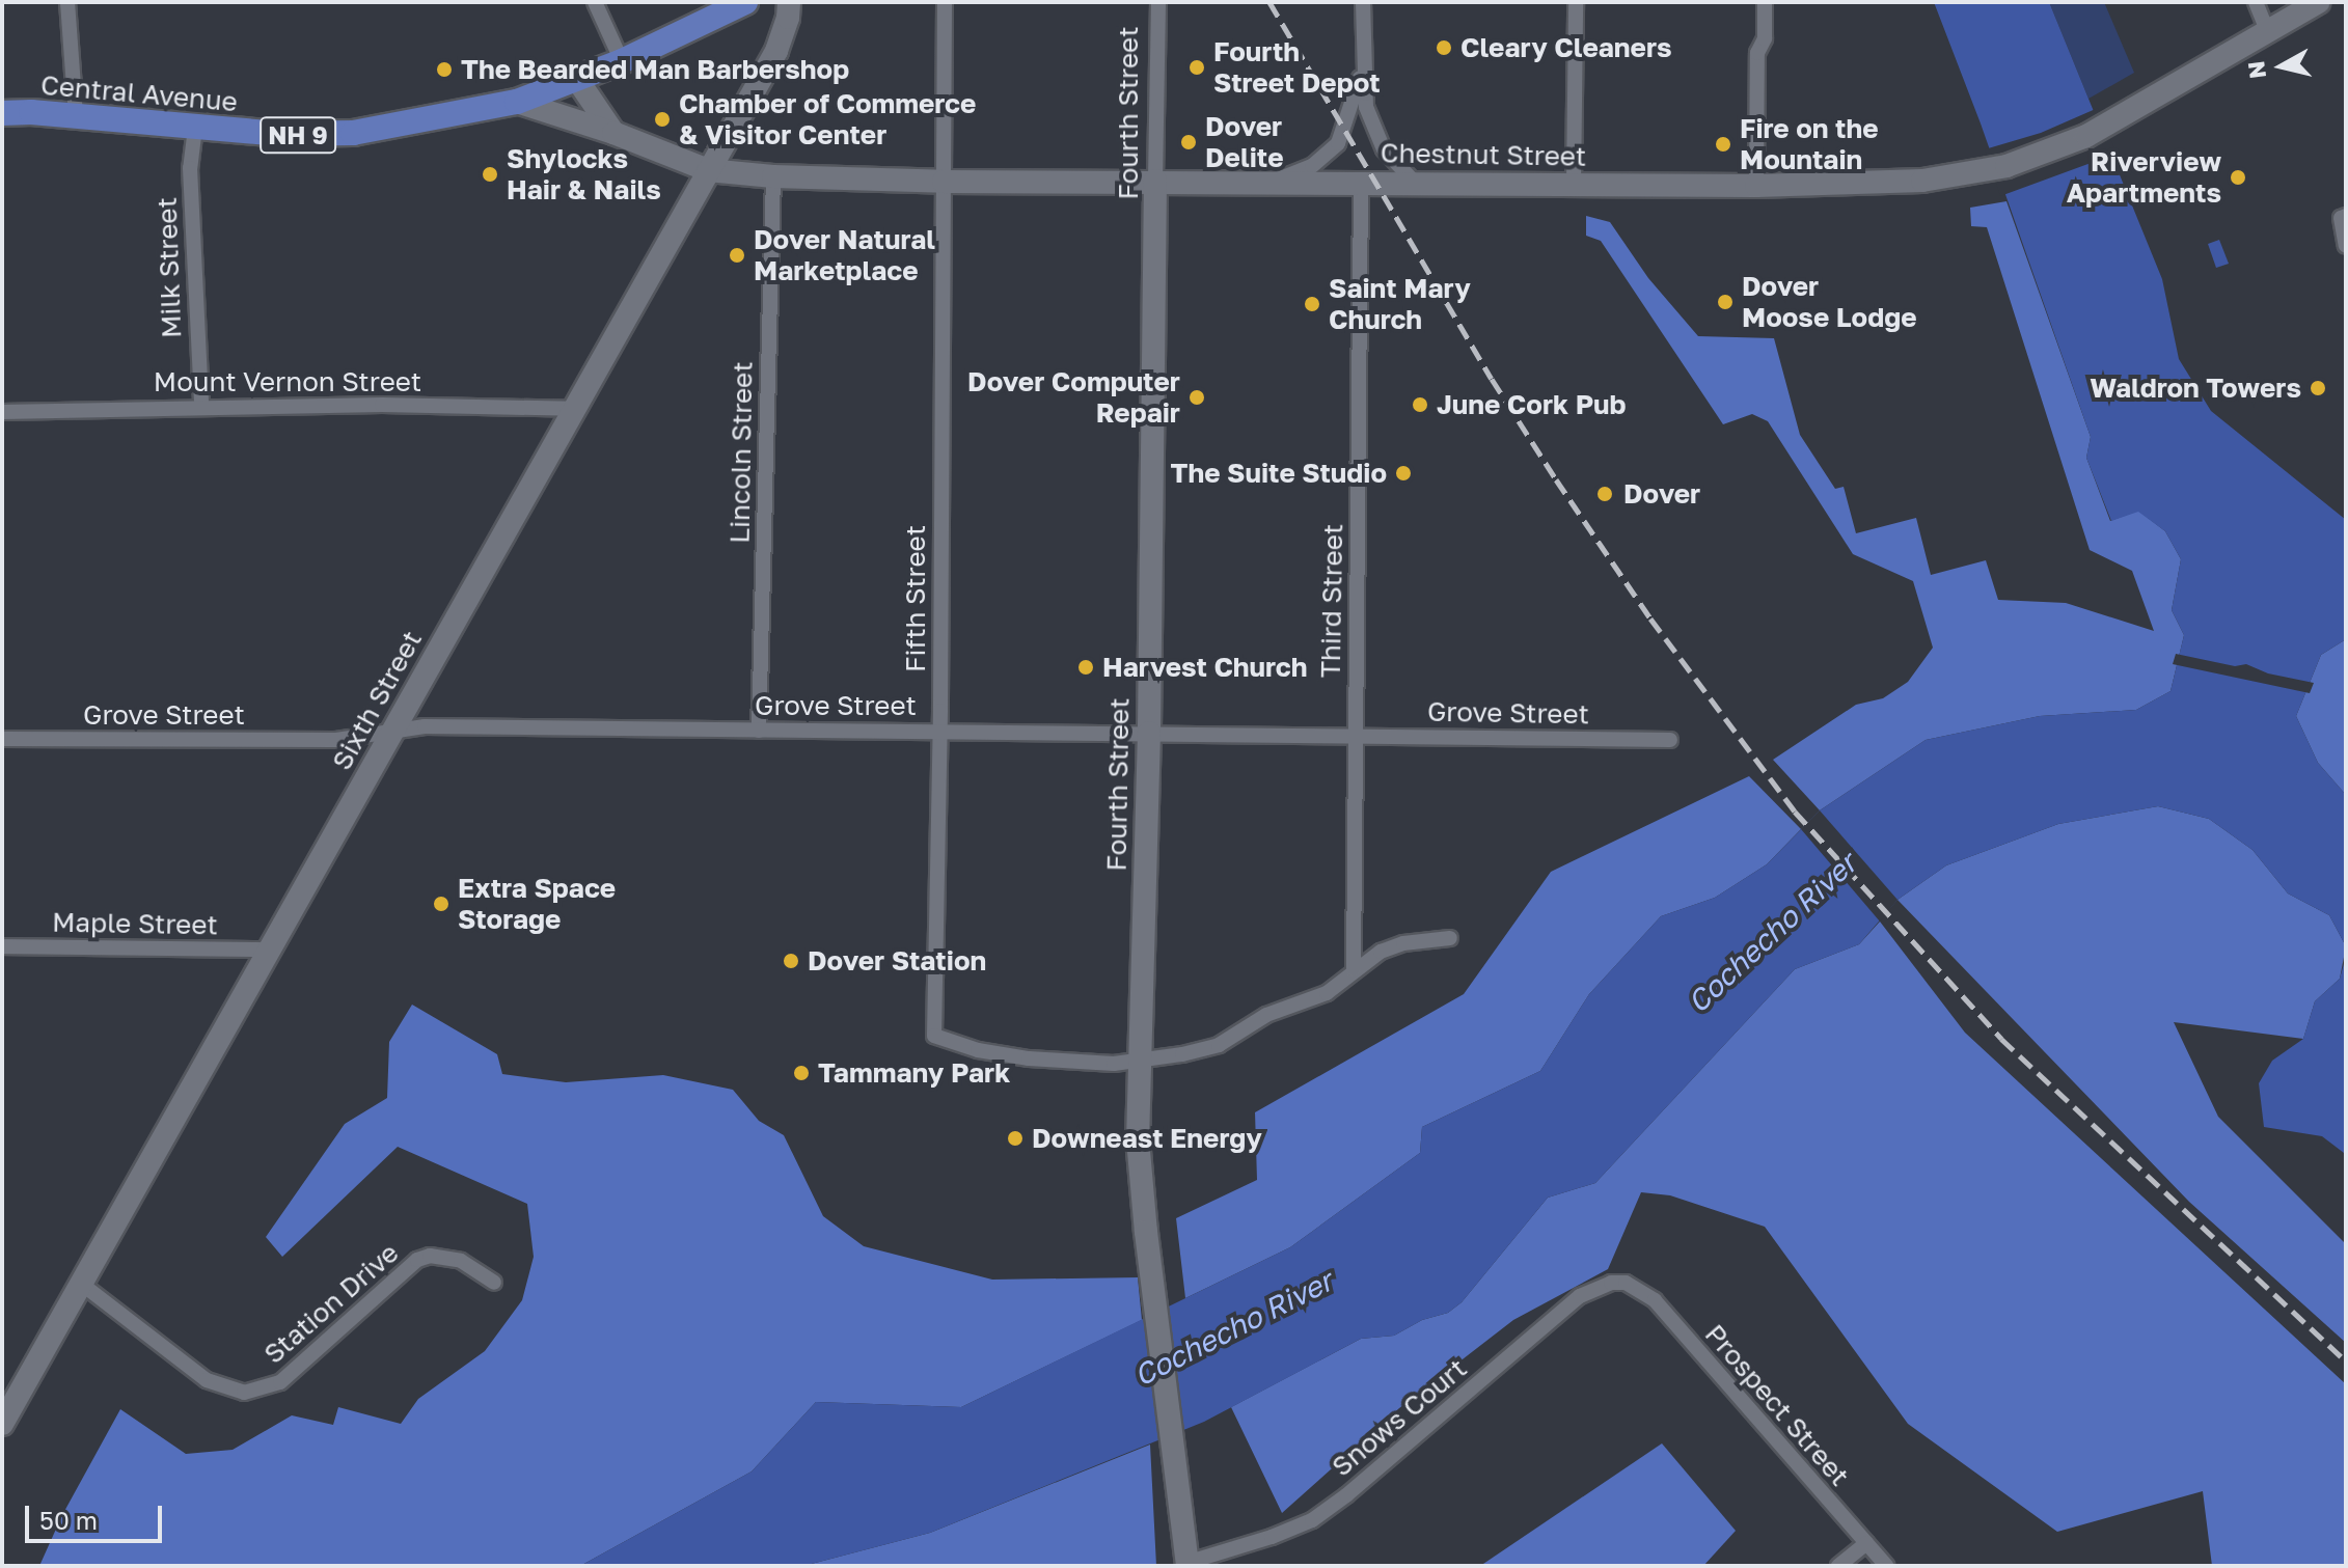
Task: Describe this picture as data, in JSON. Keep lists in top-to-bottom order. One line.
{"streets":{"main road":["Central Avenue","NH 9"],"street":["Fourth Street","Chestnut Street","Milk Street","Mount Vernon Street","Lincoln Street","Fifth Street","Third Street","Sixth Street","Grove Street","Maple Street","Station Drive","Prospect Street","Snows Court"]},"crossings":[["Central Avenue","Chestnut Street"],["Central Avenue","Milk Street"],["Fourth Street","Chestnut Street"],["Fourth Street","Fifth Street"],["Fourth Street","Grove Street"],["Fourth Street","Snows Court"],["Chestnut Street","Lincoln Street"],["Chestnut Street","Fifth Street"],["Chestnut Street","Third Street"],["Chestnut Street","Sixth Street"],["Milk Street","Mount Vernon Street"],["Mount Vernon Street","Sixth Street"],["Lincoln Street","Grove Street"],["Fifth Street","Grove Street"],["Third Street","Grove Street"],["Sixth Street","Grove Street"],["Sixth Street","Maple Street"],["Sixth Street","Station Drive"],["Prospect Street","Snows Court"]],"water":["Cochecho River"],"places":["Cleary Cleaners","Fourth Street Depot","The Bearded Man Barbershop","Chamber of Commerce & Visitor Center","Dover Delite","Fire on the Mountain","Shylocks Hair & Nails","Riverview Apartments","Dover Natural Marketplace","Dover Moose Lodge","Saint Mary Church","Waldron Towers","Dover Computer Repair","June Cork Pub","The Suite Studio","Dover","Harvest Church","Extra Space Storage","Dover Station","Tammany Park","Downeast Energy"],"scale_bar":"50 m","north":"left"}
